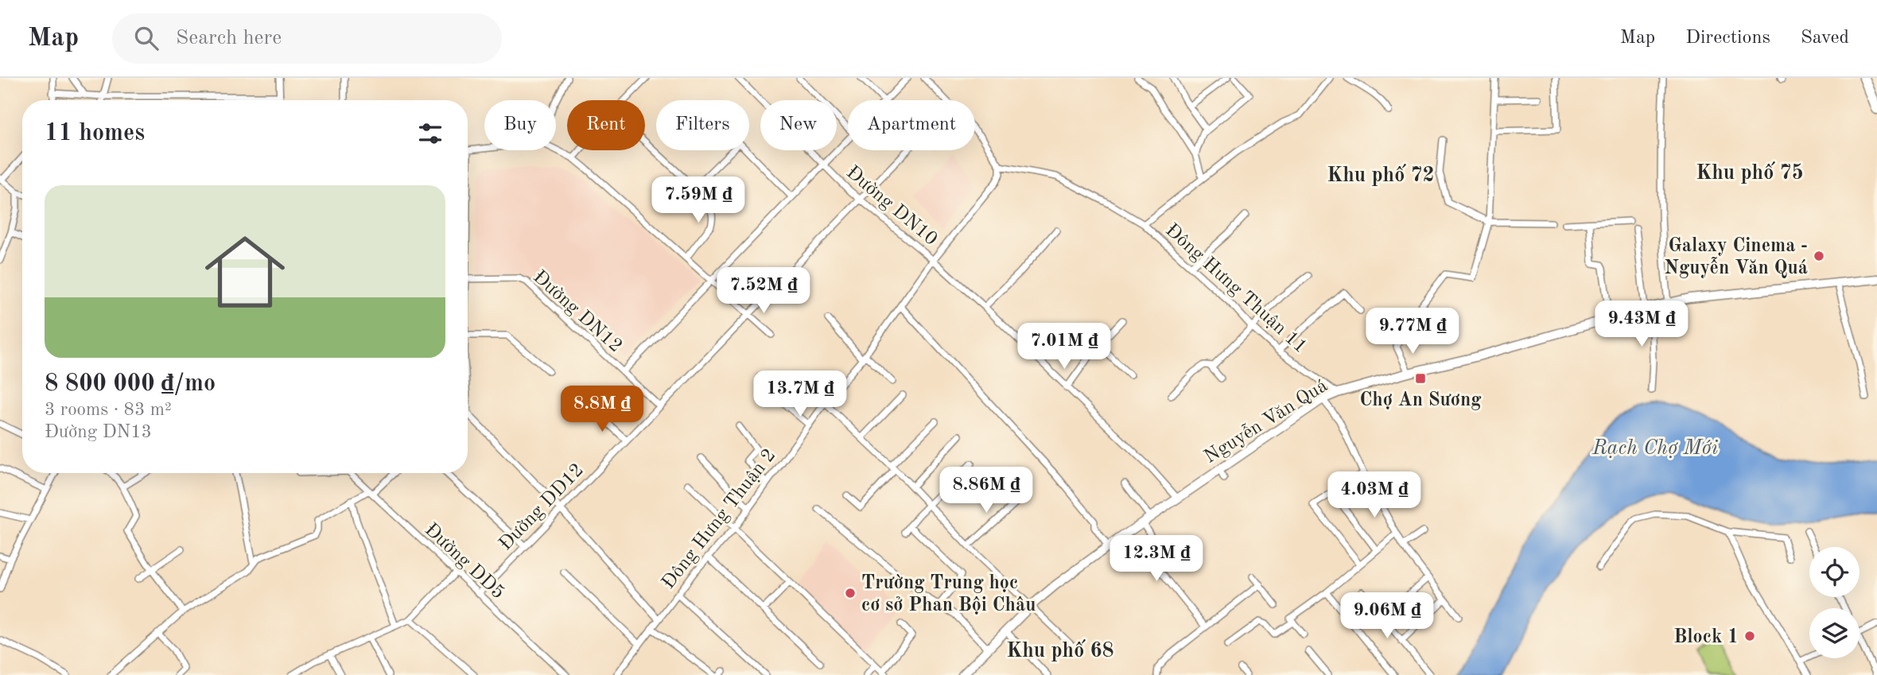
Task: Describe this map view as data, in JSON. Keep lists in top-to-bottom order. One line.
{"streets":{"main road":["Nguyễn Văn Quá"],"street":["Đường DN10","Đông Hưng Thuận 11","Đường DN12","Đường DD12","Đông Hưng Thuận 2","Đường DD5"]},"crossings":[["Đường DN10","Nguyễn Văn Quá"],["Đường DN10","Đường DD12"],["Đường DN10","Đông Hưng Thuận 2"],["Đông Hưng Thuận 11","Nguyễn Văn Quá"],["Đông Hưng Thuận 11","Đông Hưng Thuận 2"],["Đường DN12","Đường DD12"],["Đường DD12","Đường DD5"]],"districts":["Khu phố 75","Khu phố 72","Khu phố 68"],"water":["Rạch Chợ Mới"],"places":{"other":["Galaxy Cinema - Nguyễn Văn Quá","Trường Trung học cơ sở Phan Bội Châu","Block 1"],"transit":["Chợ An Sương"]},"page":{"header":"Map","search":"Search here","nav":["Map","Directions","Saved"],"chip":["Buy","Rent","Filters","New","Apartment"],"heading":"11 homes","list":[{"name":"8 800 000 ₫/mo","note":"3 rooms · 83 m² · Đường DN13"}],"price":["7.59M ₫","7.52M ₫","9.43M ₫","9.77M ₫","7.01M ₫","13.7M ₫","8.8M ₫","8.86M ₫","4.03M ₫","12.3M ₫","9.06M ₫"]}}
